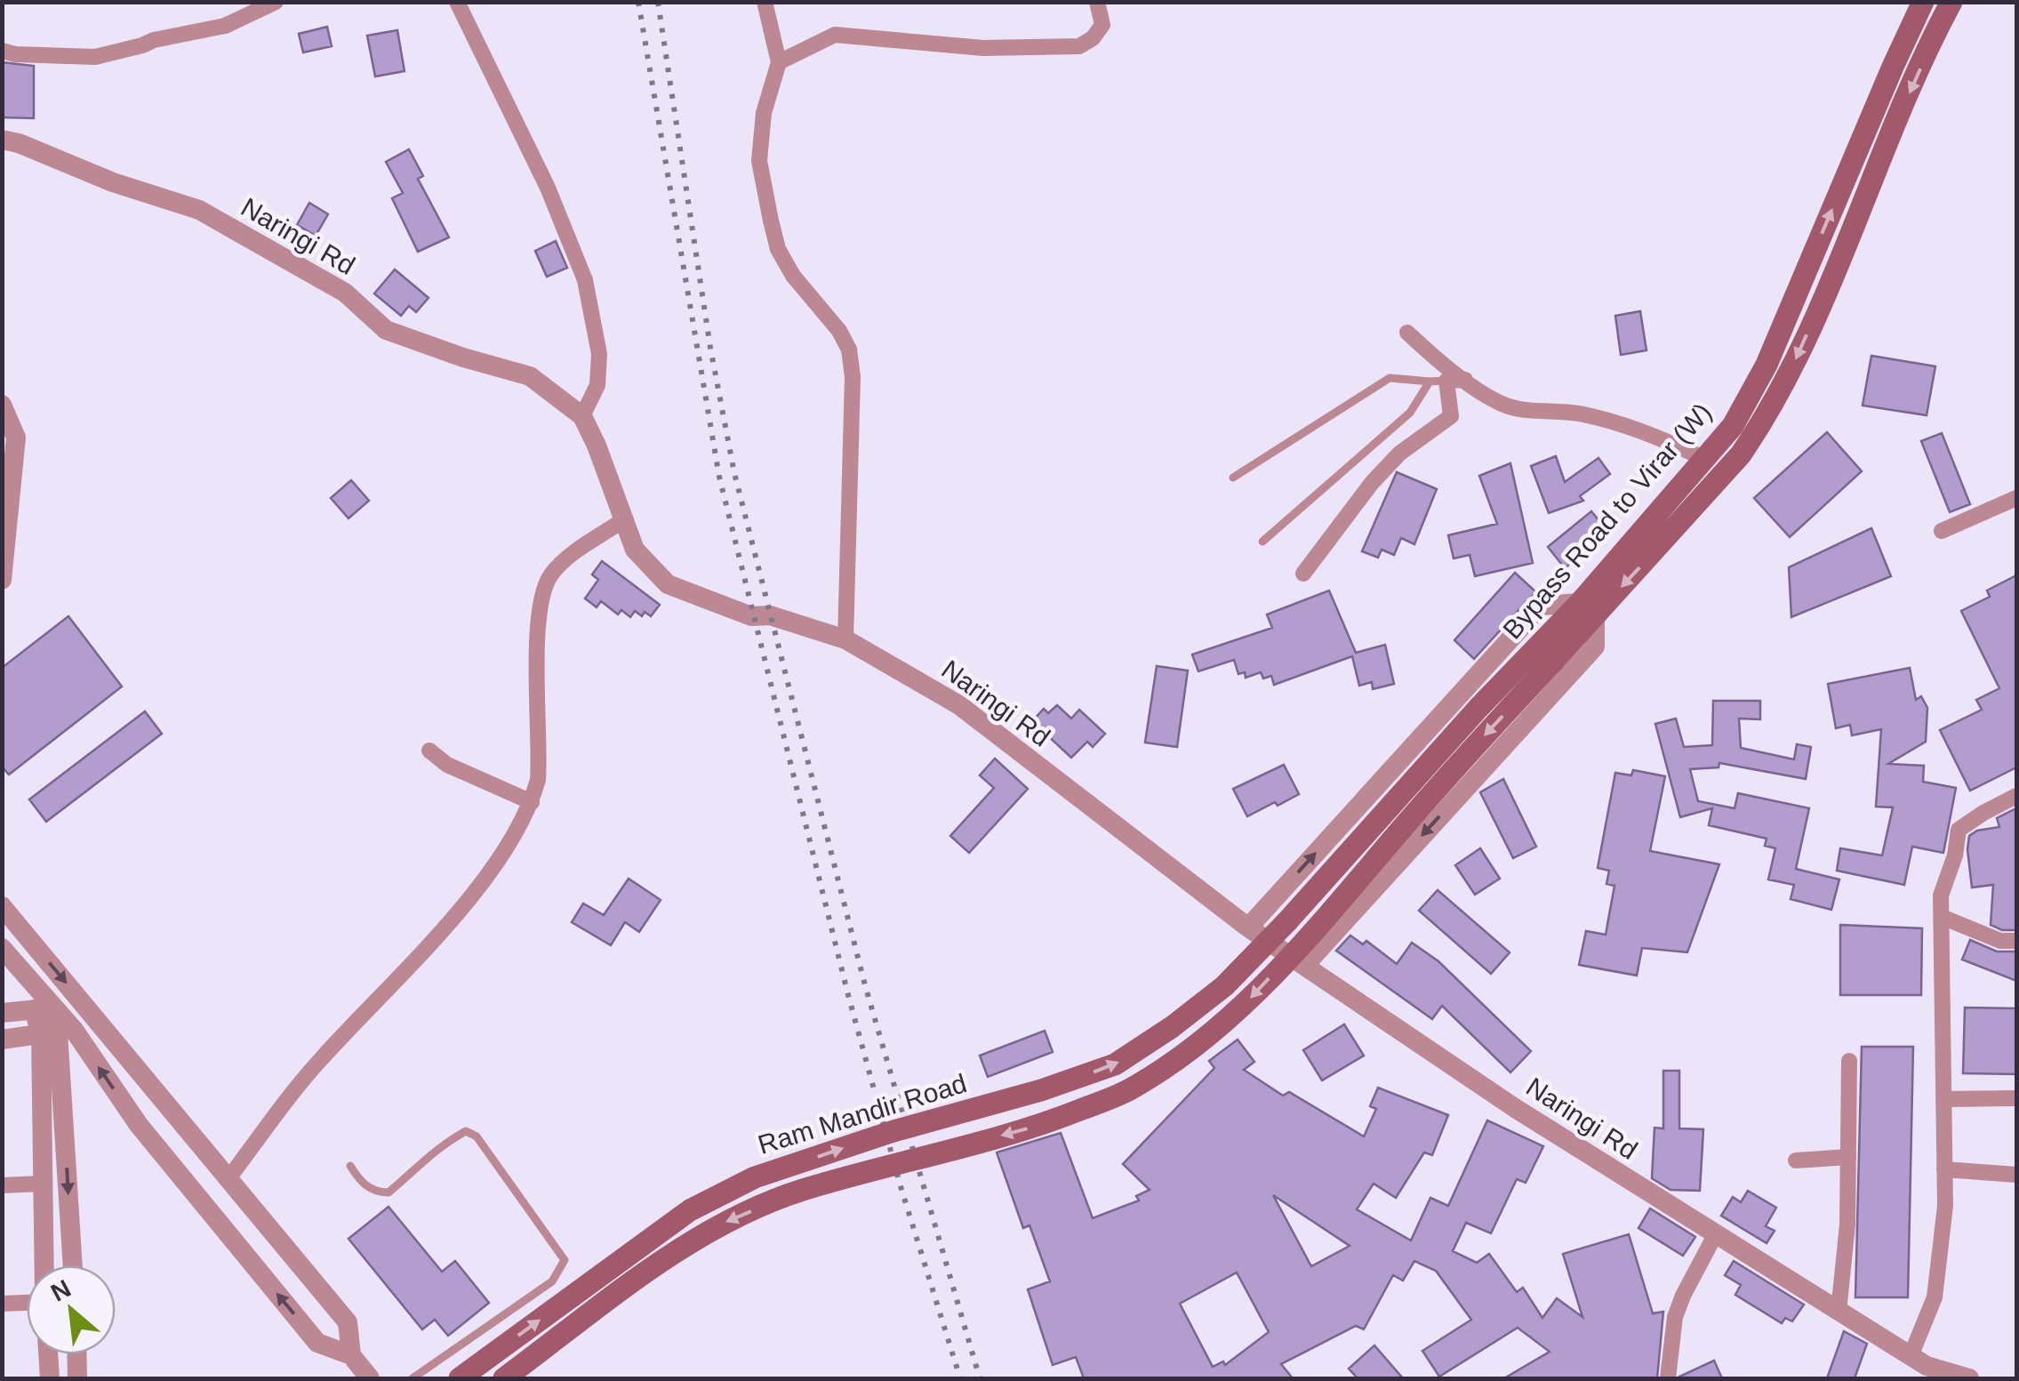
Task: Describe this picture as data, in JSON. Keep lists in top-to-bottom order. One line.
{"streets":{"main road":["Bypass Road to Virar (W)","Ram Mandir Road"],"street":["Naringi Rd"]},"crossings":[["Bypass Road to Virar (W)","Ram Mandir Road"]],"north":"top left"}
